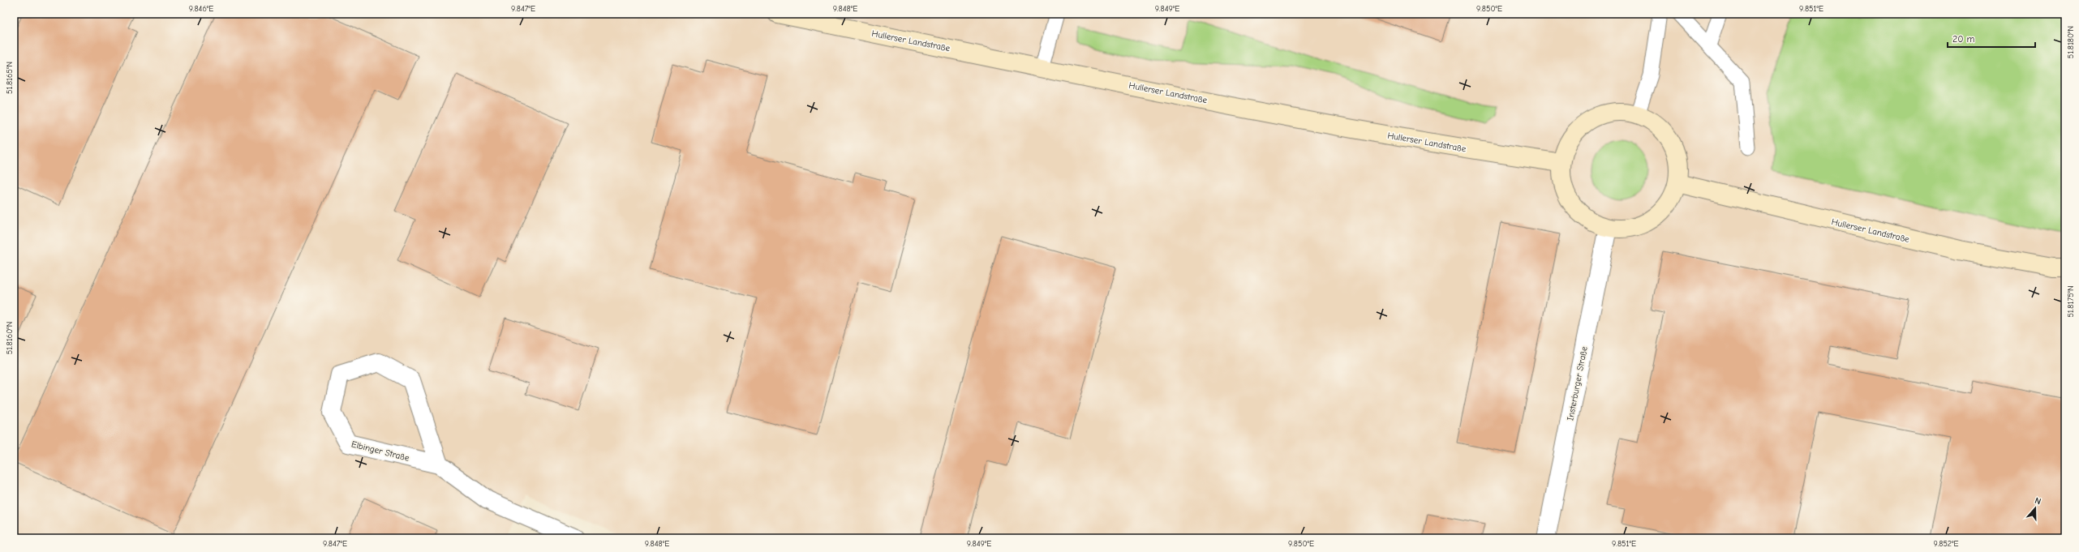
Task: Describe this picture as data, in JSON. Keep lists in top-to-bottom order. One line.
{"streets":{"street":["Hullerser Landstraße","Insterburger Straße","Elbinger Straße"]},"scale_bar":"20 m","north":"top","coordinates":["9.846°E","9.847°E","9.848°E","9.849°E","9.850°E","9.851°E","51.8180°N","51.8165°N","51.8175°N","51.8160°N","9.852°E"]}
